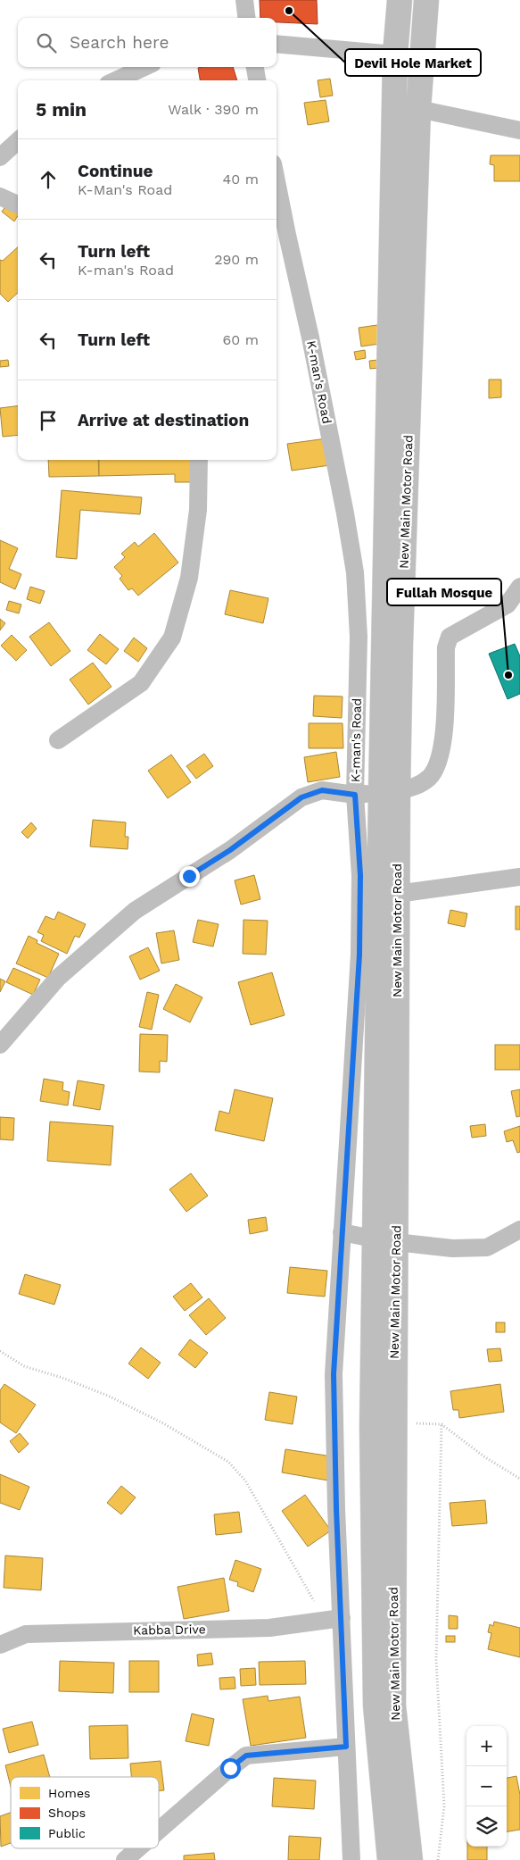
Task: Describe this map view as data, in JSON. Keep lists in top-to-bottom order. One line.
{"streets":{"highway":["New Main Motor Road"],"street":["K-man's Road","Kabba Drive"]},"crossings":[["K-man's Road","New Main Motor Road"],["K-man's Road","Kabba Drive"]],"places":["Devil Hole Market","Fullah Mosque"],"legend":["Homes","Shops","Public"],"page":{"search":"Search here","heading":["5 min","Walk · 390 m"],"list":[["Continue","K-Man's Road","40 m"],["Turn left","K-man's Road","290 m"],["Turn left","60 m"],"Arrive at destination"],"map_buttons":["+","−"]}}
